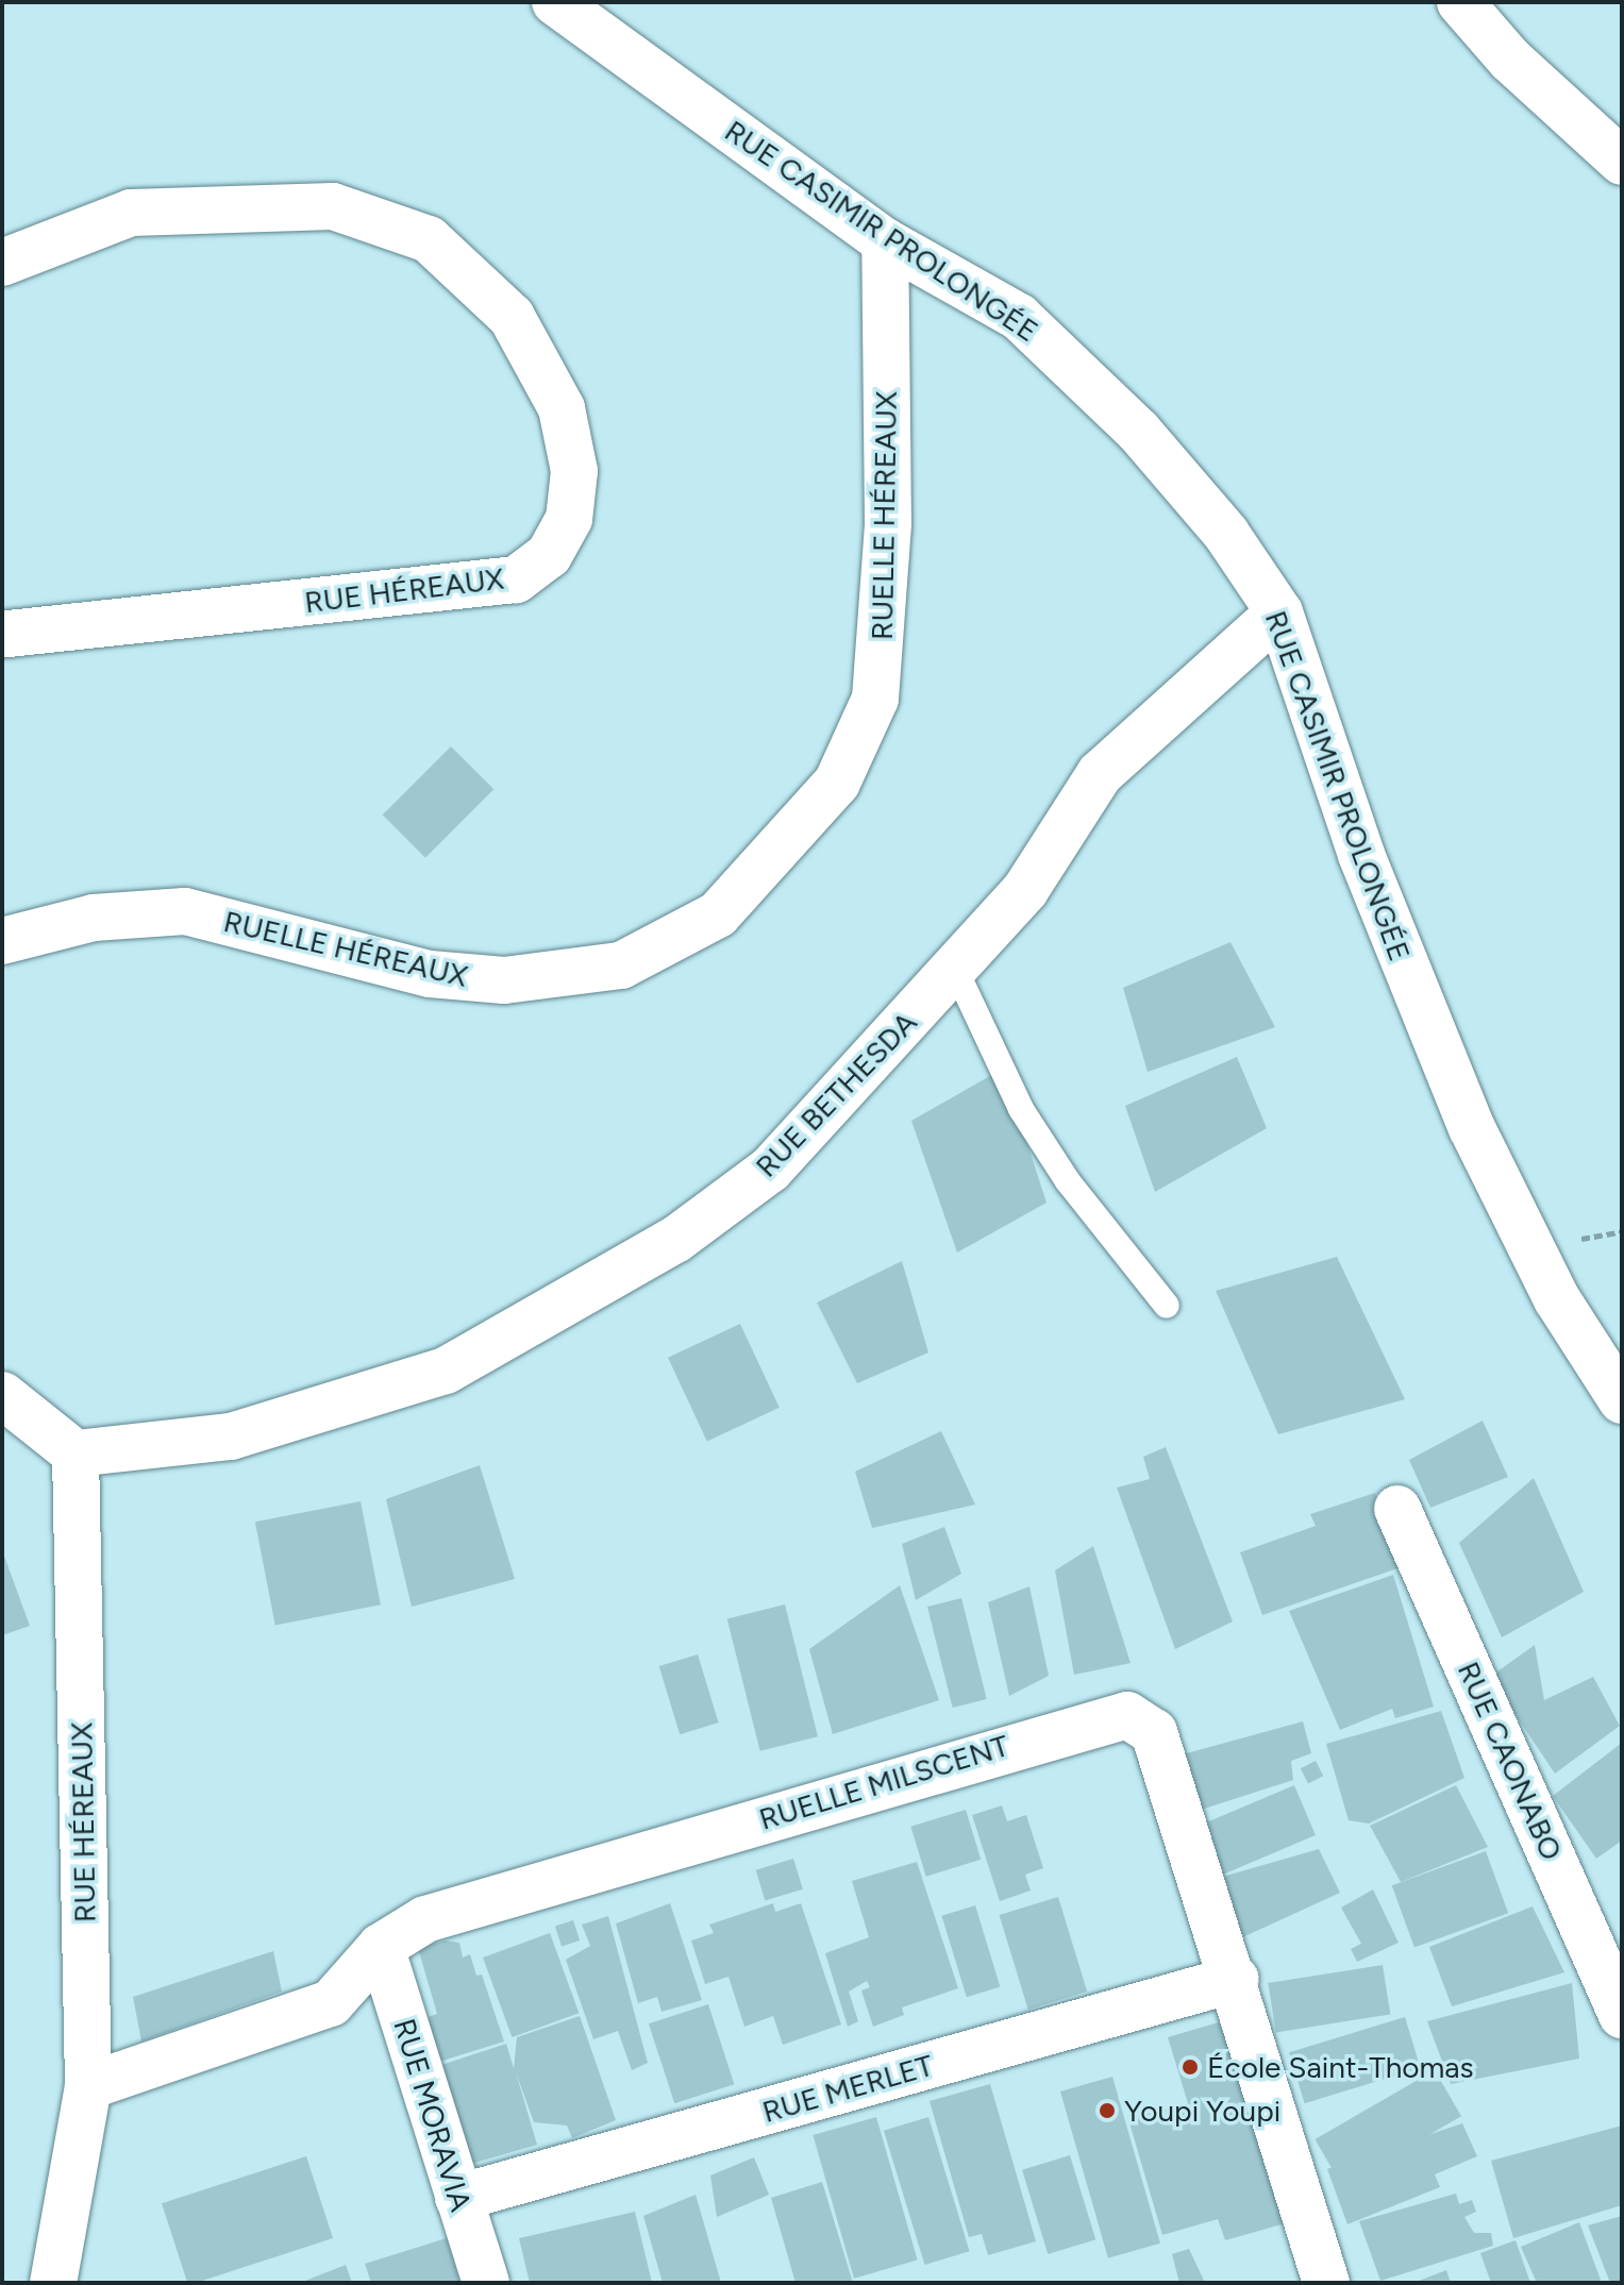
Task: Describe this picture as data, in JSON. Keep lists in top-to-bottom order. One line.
{"streets":{"street":["RUE CASIMIR PROLONGÉE","RUELLE HÉREAUX","RUE HÉREAUX","RUE BETHESDA","RUE CAONABO","RUELLE MILSCENT","RUE MERLET","RUE MORAVIA"]},"crossings":[["RUE CASIMIR PROLONGÉE","RUELLE HÉREAUX"],["RUE CASIMIR PROLONGÉE","RUE BETHESDA"],["RUE HÉREAUX","RUE BETHESDA"],["RUE HÉREAUX","RUELLE MILSCENT"],["RUELLE MILSCENT","RUE MERLET"],["RUELLE MILSCENT","RUE MORAVIA"],["RUE MERLET","RUE MORAVIA"]],"places":["École Saint-Thomas","Youpi Youpi"]}
